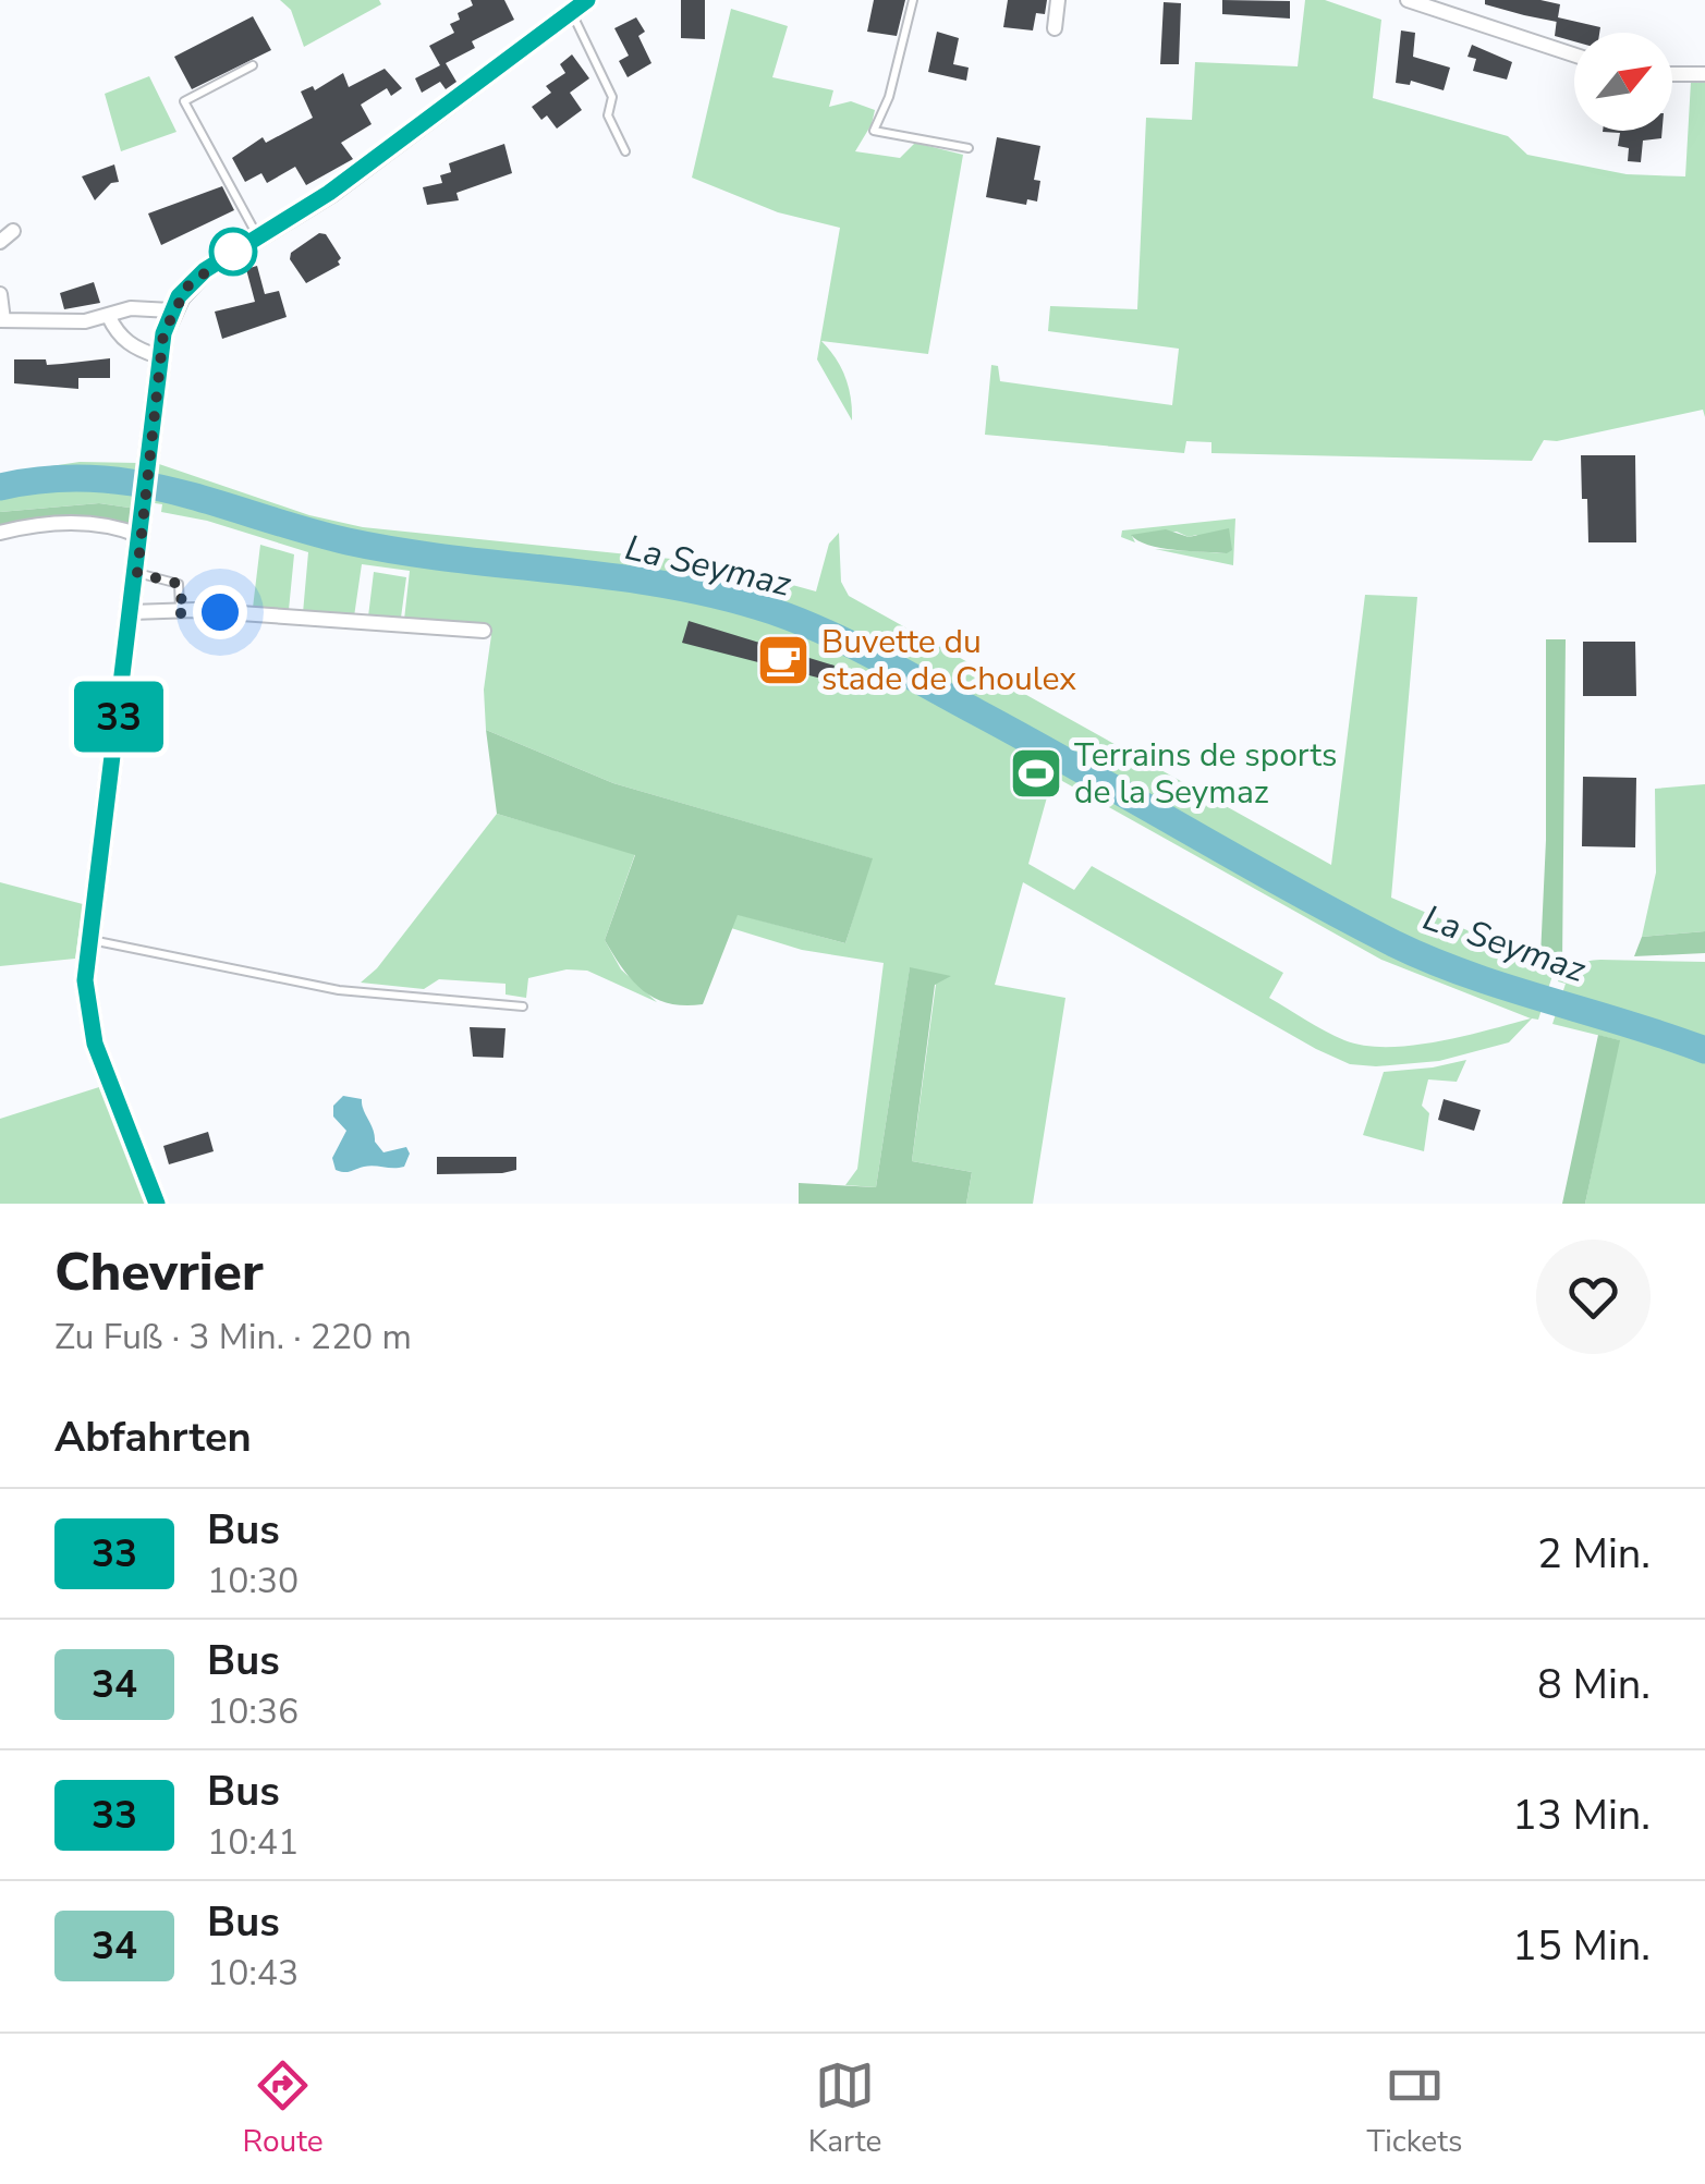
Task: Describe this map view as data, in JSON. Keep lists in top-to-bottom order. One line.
{"water":["La Seymaz"],"places":{"cafe":["Buvette du stade de Choulex"],"sports":["Terrains de sports de la Seymaz"]},"lines":["bus line 33"],"north":"top right","page":{"on_map":"33","heading":[["Chevrier","Zu Fuß · 3 Min. · 220 m"],"Abfahrten"],"list":[{"mark":"33","name":"Bus","note":"10:30","value":"2 Min."},{"mark":"34","name":"Bus","note":"10:36","value":"8 Min."},{"mark":"33","name":"Bus","note":"10:41","value":"13 Min."},{"mark":"34","name":"Bus","note":"10:43","value":"15 Min."}],"tabs":["Route","Karte","Tickets"]}}
